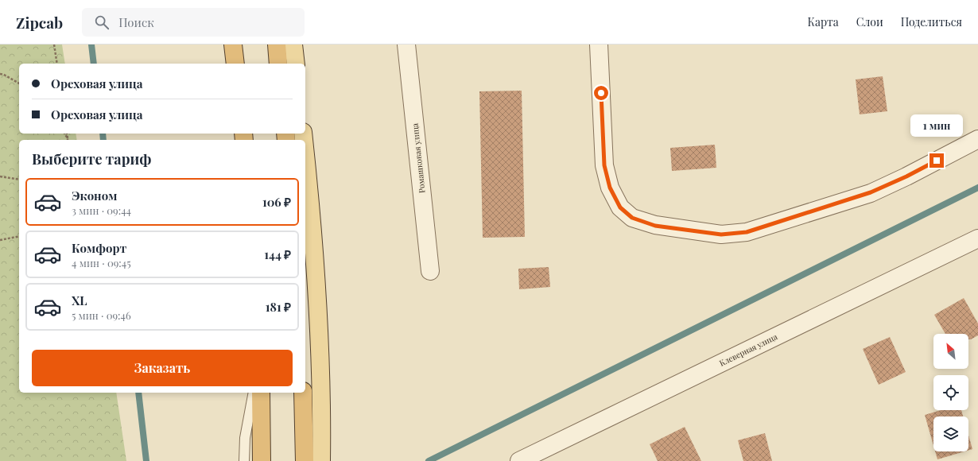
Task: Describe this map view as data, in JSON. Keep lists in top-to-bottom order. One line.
{"streets":{"street":["Ромашковая улица","Клеверная улица"]},"north":"top left","page":{"header":"Zipcab","search":"Поиск","nav":["Карта","Слои","Поделиться"],"banner":["Ореховая улица","Ореховая улица"],"bubble":"1 мин","heading":"Выберите тариф","list":[{"name":"Эконом","note":"3 мин · 09:44","value":"106 ₽"},{"name":"Комфорт","note":"4 мин · 09:45","value":"144 ₽"},{"name":"XL","note":"5 мин · 09:46","value":"181 ₽"}],"buttons":"Заказать"}}
